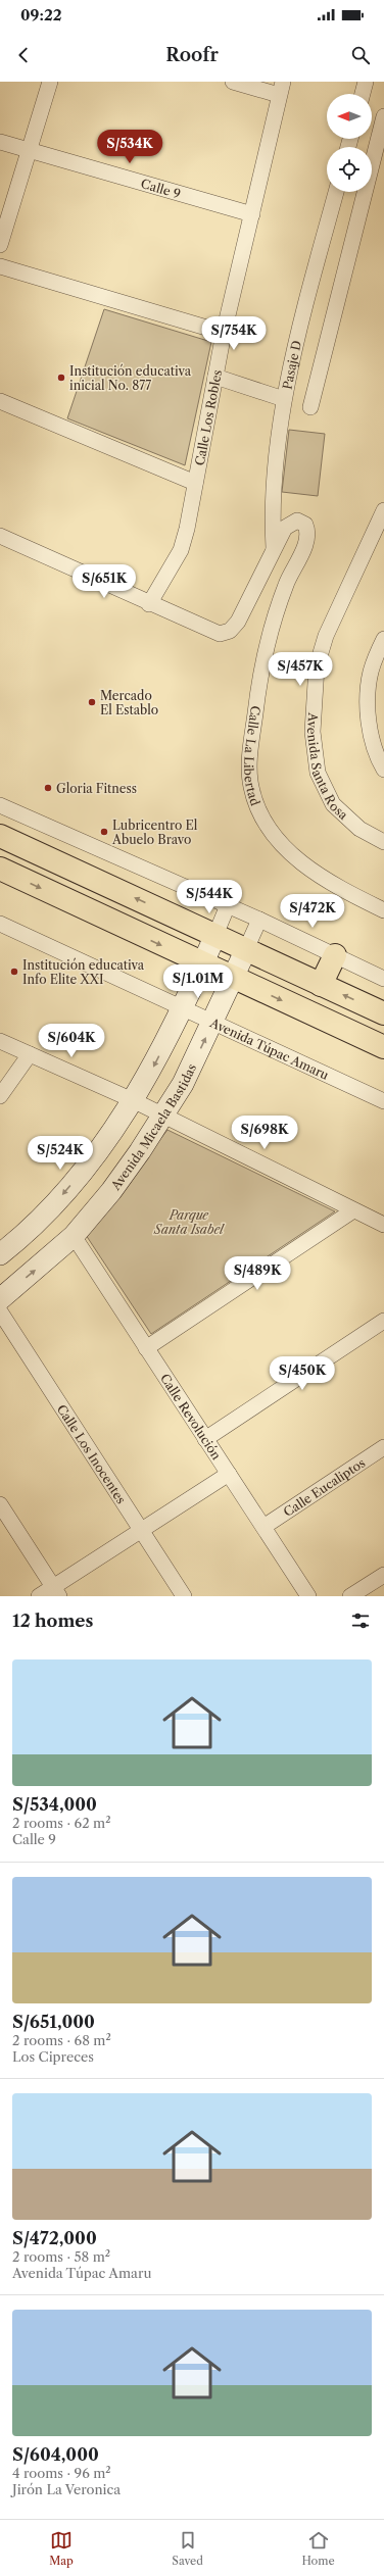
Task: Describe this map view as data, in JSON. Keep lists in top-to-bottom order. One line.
{"streets":{"street":["Calle 9","Pasaje D","Calle Los Robles","Calle La Libertad","Avenida Santa Rosa","Avenida Túpac Amaru","Avenida Micaela Bastidas","Calle Revolución","Calle Los Inocentes","Calle Eucaliptos"]},"crossings":[["Calle 9","Calle Los Robles"],["Pasaje D","Calle La Libertad"],["Calle Los Robles","Calle La Libertad"],["Avenida Túpac Amaru","Avenida Micaela Bastidas"],["Avenida Micaela Bastidas","Calle Revolución"],["Calle Revolución","Calle Eucaliptos"]],"parks":["Parque Santa Isabel"],"places":["Institución educativa inicial No. 877","Mercado El Establo","Gloria Fitness","Lubricentro El Abuelo Bravo","Institución educativa Info Elite XXI"],"north":"left","page":{"status":"09:22","header":"Roofr","price":["S/534K","S/754K","S/651K","S/457K","S/544K","S/472K","S/1.01M","S/604K","S/698K","S/524K","S/489K","S/450K"],"heading":"12 homes","list":[{"name":"S/534,000","note":"2 rooms · 62 m² · Calle 9"},{"name":"S/651,000","note":"2 rooms · 68 m² · Los Cipreces"},{"name":"S/472,000","note":"2 rooms · 58 m² · Avenida Túpac Amaru"},{"name":"S/604,000","note":"4 rooms · 96 m² · Jirón La Veronica"}],"tabs":["Map","Saved","Home"]}}
